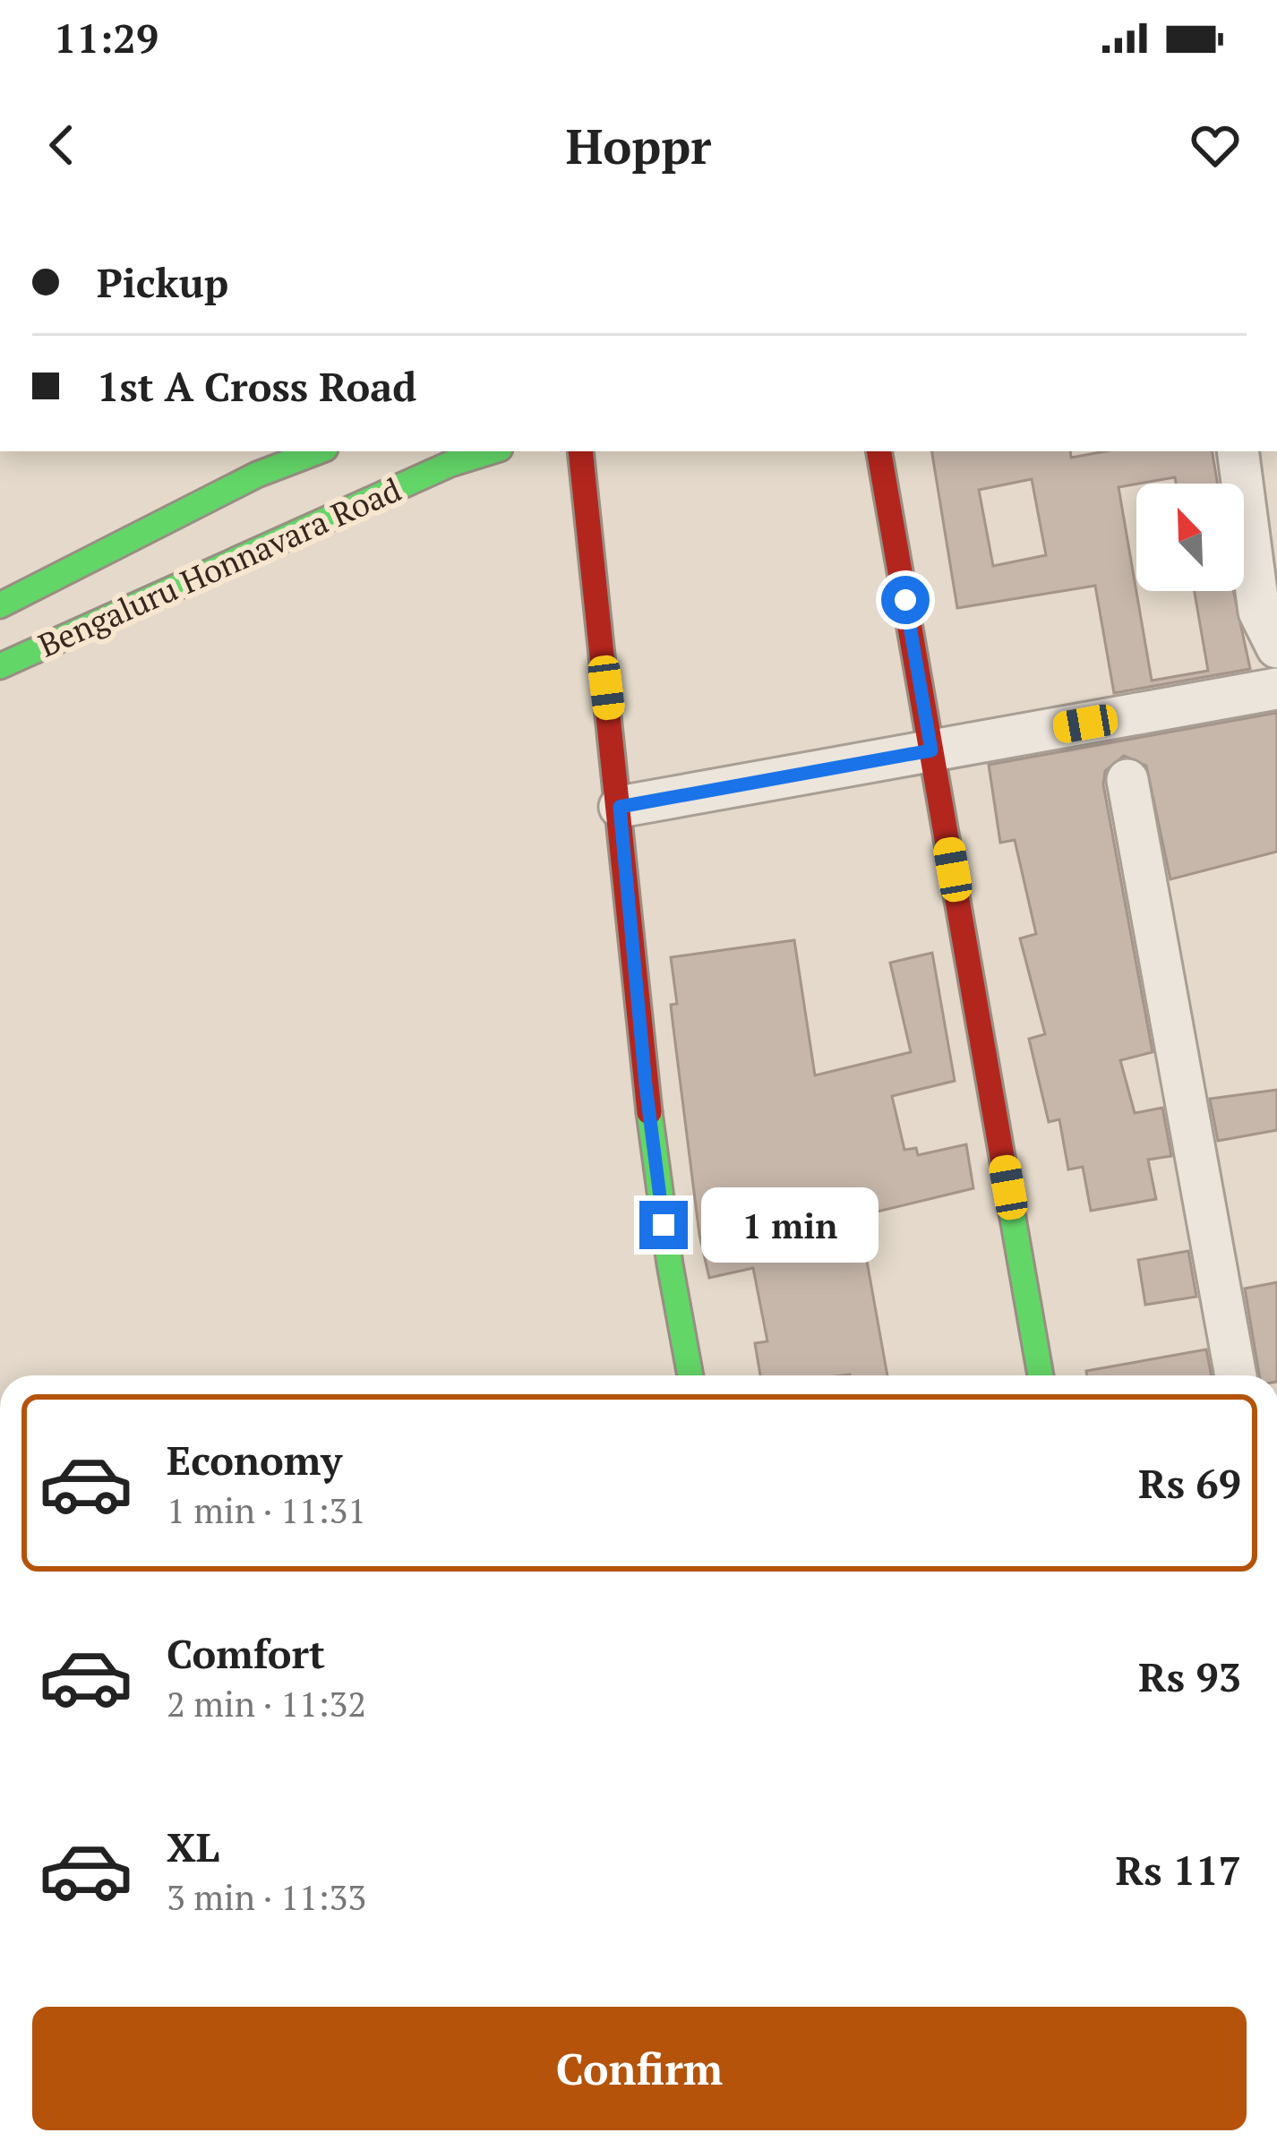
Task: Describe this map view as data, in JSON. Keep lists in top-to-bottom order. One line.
{"streets":{"street":["Bengaluru Honnavara Road"]},"north":"top left","page":{"status":"11:29","header":"Hoppr","banner":["Pickup","1st A Cross Road"],"bubble":"1 min","list":[{"name":"Economy","note":"1 min · 11:31","value":"Rs 69"},{"name":"Comfort","note":"2 min · 11:32","value":"Rs 93"},{"name":"XL","note":"3 min · 11:33","value":"Rs 117"}],"buttons":"Confirm"}}
